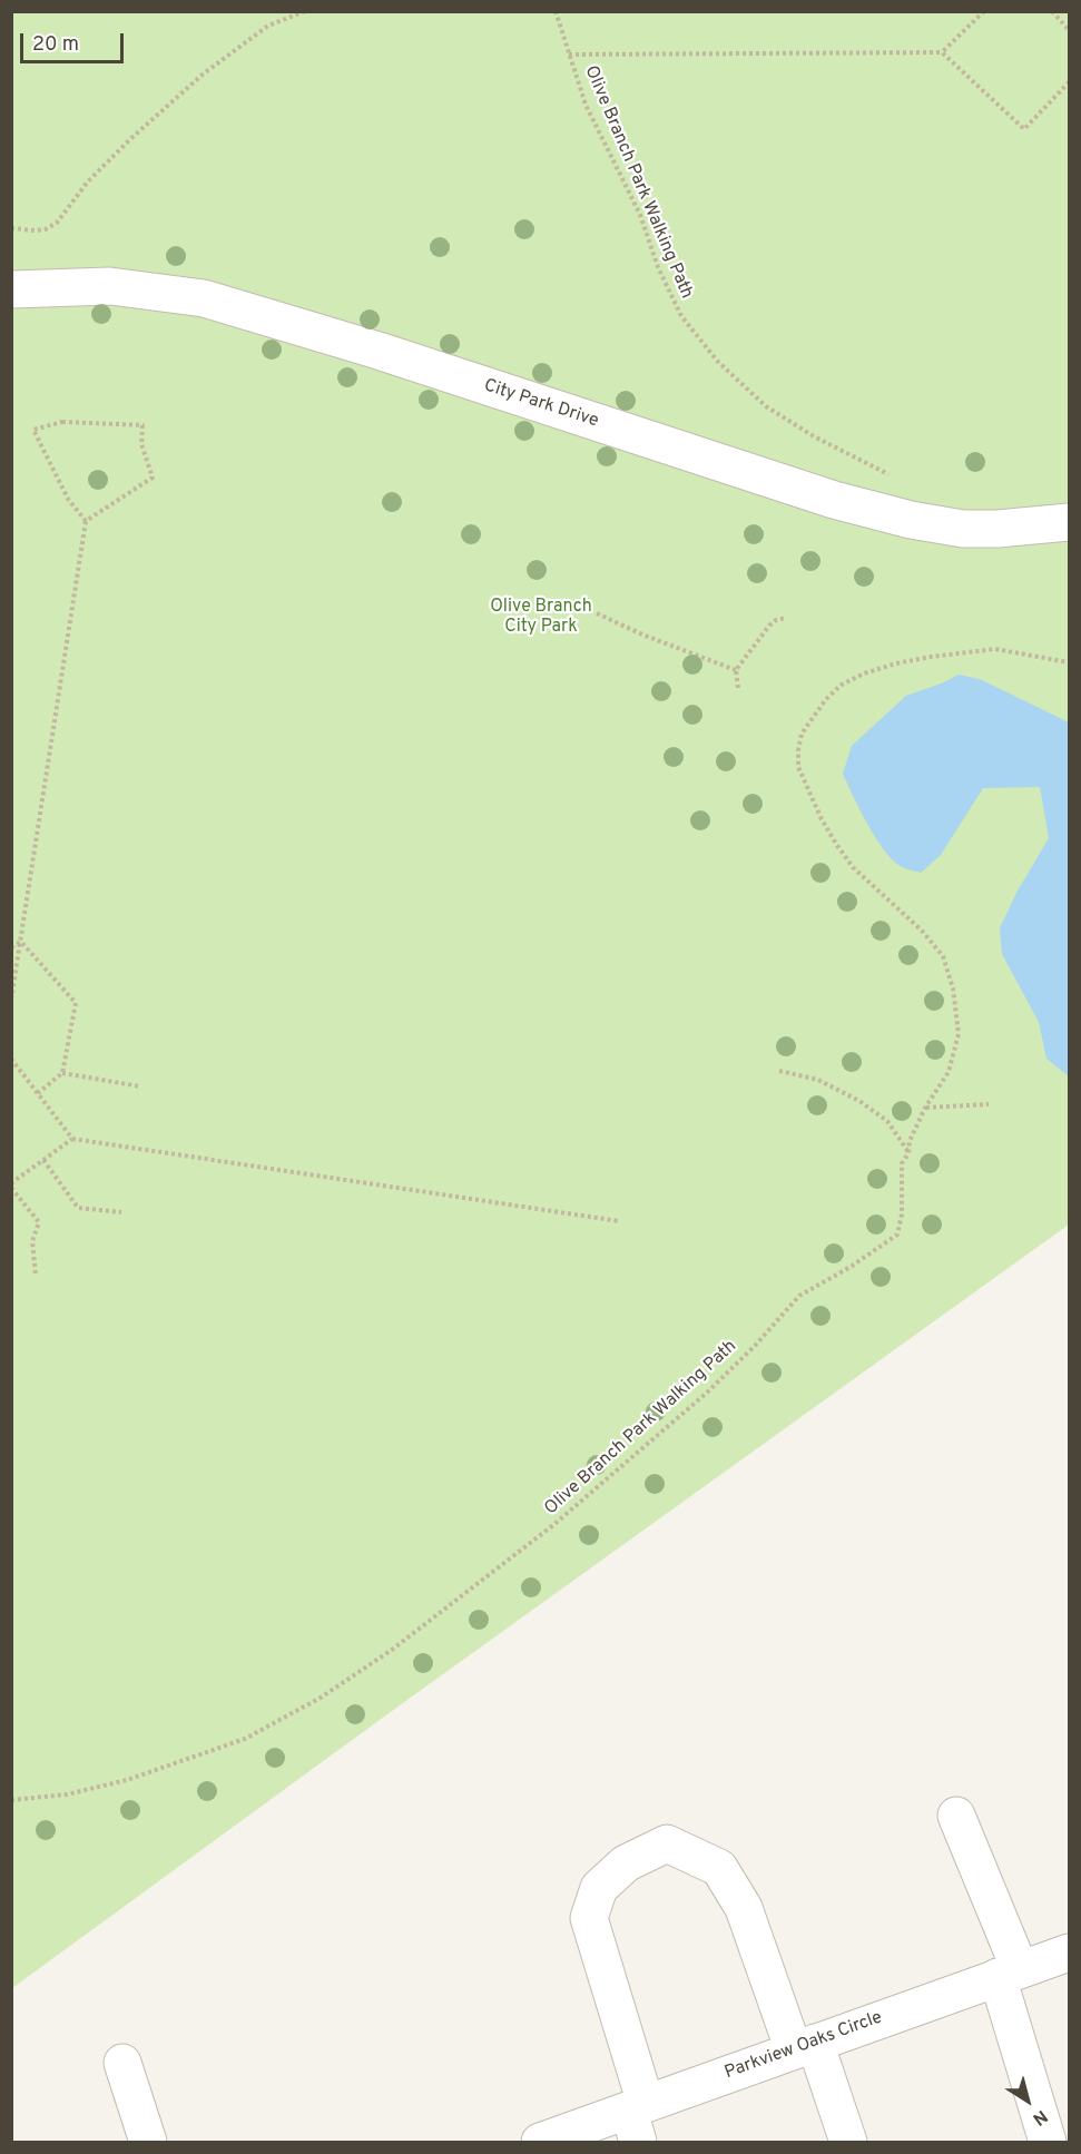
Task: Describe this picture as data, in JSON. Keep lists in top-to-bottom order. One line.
{"streets":{"street":["City Park Drive","Parkview Oaks Circle"],"path":["Olive Branch Park Walking Path"]},"parks":["Olive Branch City Park"],"scale_bar":"20 m","north":"bottom right"}
